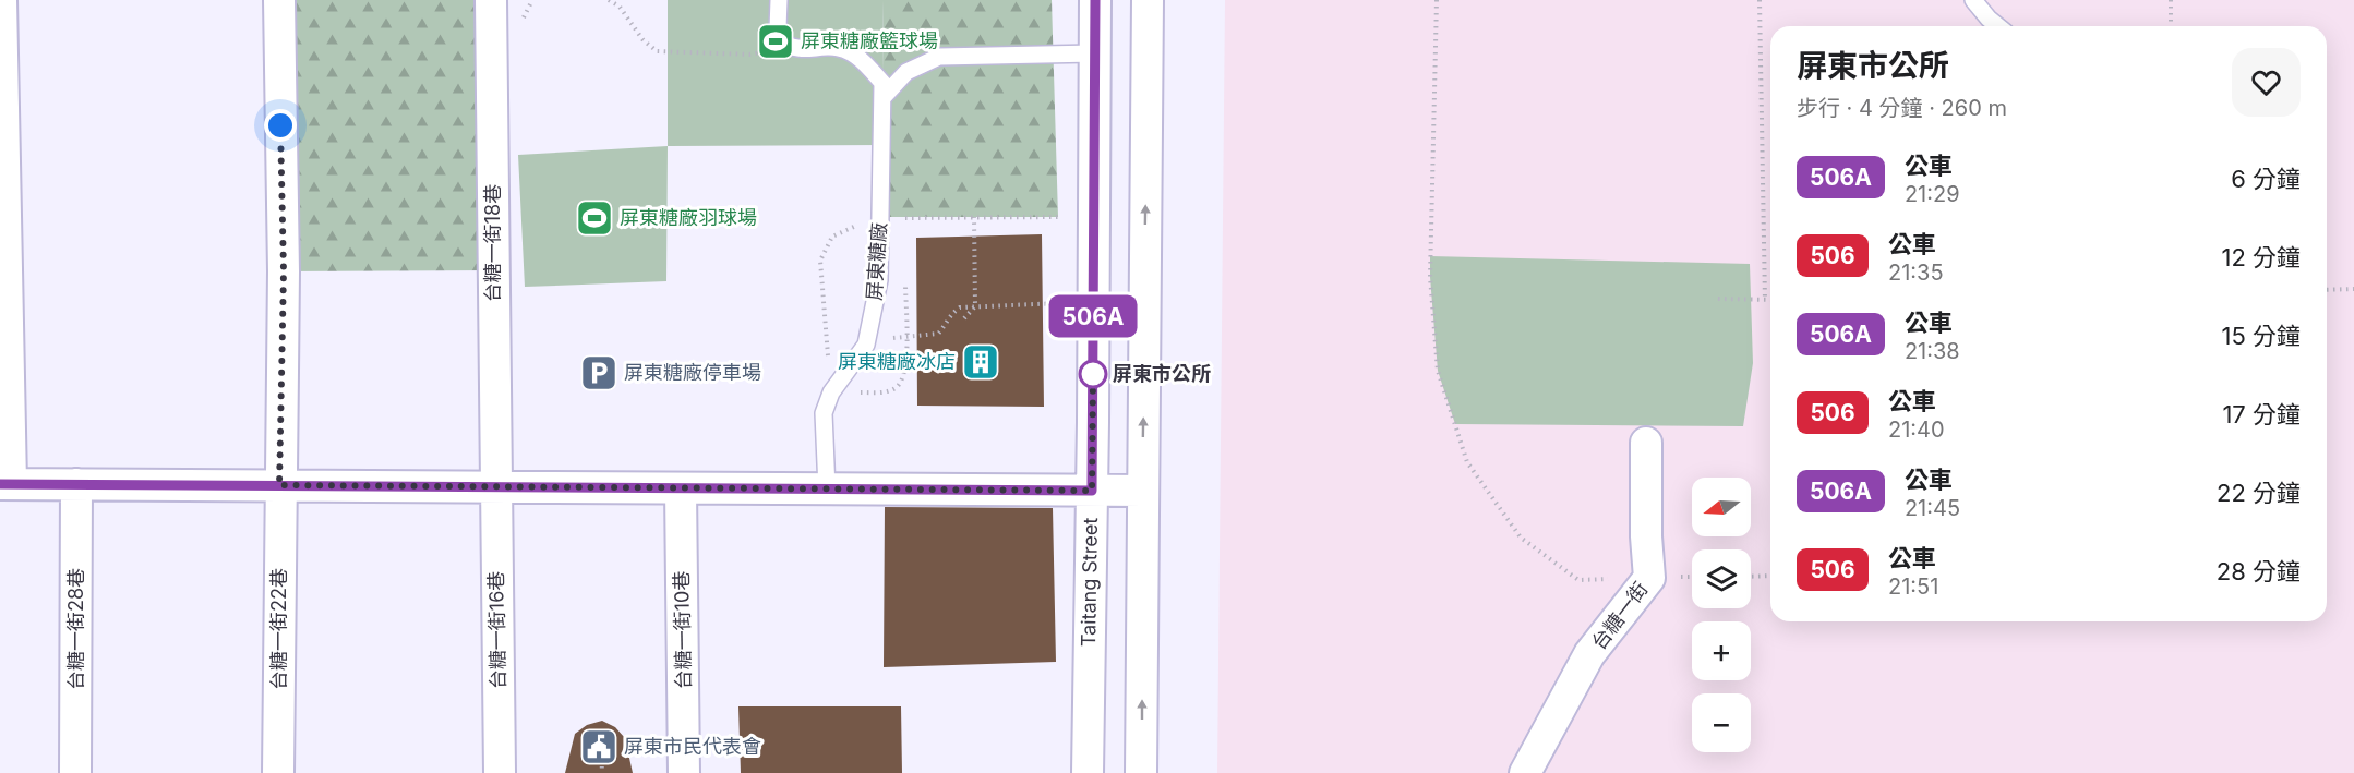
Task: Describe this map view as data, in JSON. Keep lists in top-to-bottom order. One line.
{"streets":{"street":["台糖一街18巷","Taitang Street","台糖一街","台糖一街28巷","台糖一街22巷","台糖一街16巷","台糖一街10巷"],"lane":["屏東糖廠"]},"crossings":[["台糖一街18巷","台糖一街16巷"]],"places":{"sports":["屏東糖廠籃球場","屏東糖廠羽球場"],"building":["屏東糖廠冰店"],"parking":["屏東糖廠停車場"],"other":["屏東市公所"],"public building":["屏東市民代表會"]},"lines":["bus line 506A"],"north":"left","page":{"on_map":"506A","heading":["屏東市公所","步行 · 4 分鐘 · 260 m"],"list":[{"mark":"506A","name":"公車","note":"21:29","value":"6 分鐘"},{"mark":"506","name":"公車","note":"21:35","value":"12 分鐘"},{"mark":"506A","name":"公車","note":"21:38","value":"15 分鐘"},{"mark":"506","name":"公車","note":"21:40","value":"17 分鐘"},{"mark":"506A","name":"公車","note":"21:45","value":"22 分鐘"},{"mark":"506","name":"公車","note":"21:51","value":"28 分鐘"}],"map_buttons":["+","−"]}}
